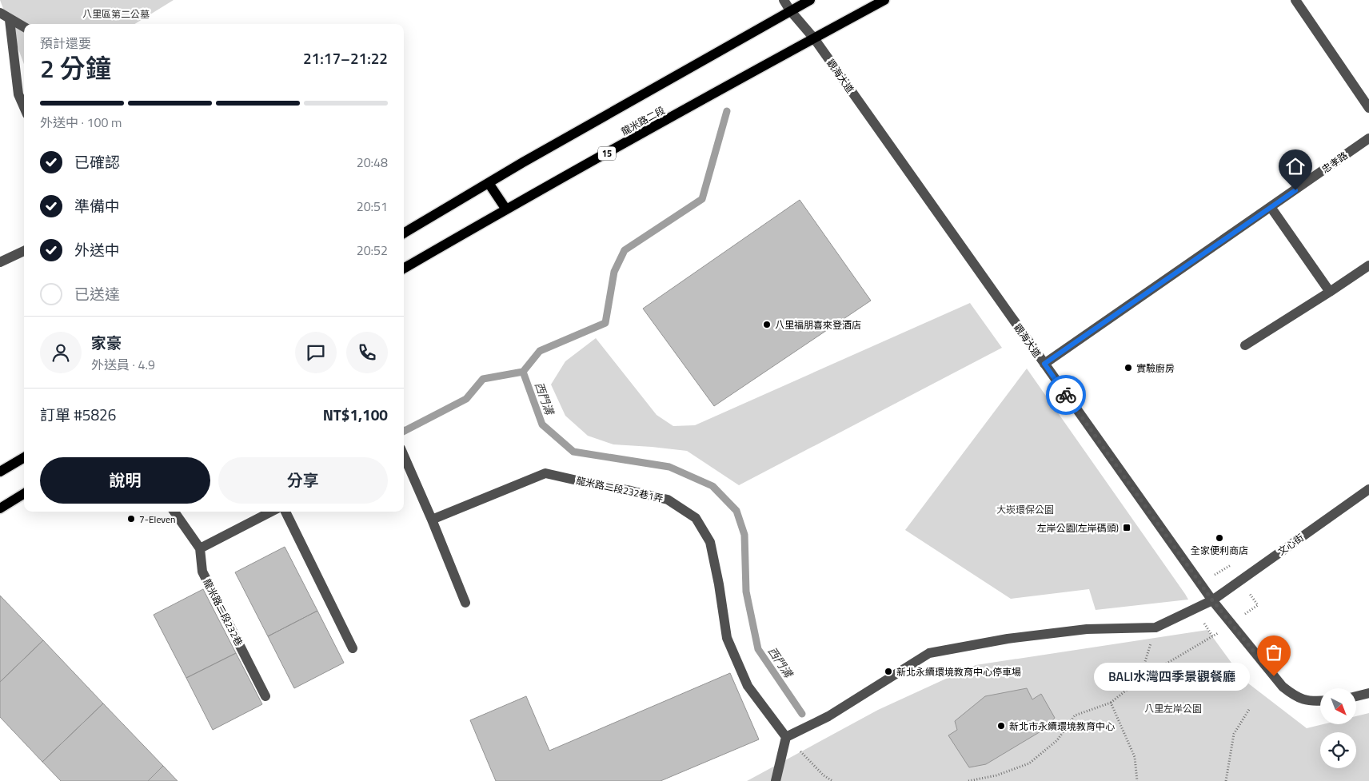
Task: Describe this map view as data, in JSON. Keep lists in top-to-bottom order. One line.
{"streets":{"main road":["龍米路二段","15"],"street":["觀海大道","忠孝路","龍米路二段232巷1弄","文心街","龍米路二段232巷"]},"crossings":[["觀海大道","龍米路二段"],["觀海大道","15"],["觀海大道","忠孝路"],["觀海大道","文心街"],["龍米路二段","15"]],"water":["西門溝"],"parks":["八里區第二公墓","大崁環保公園","八里左岸公園"],"places":{"other":["八里福朋喜來登酒店","實驗廚房","7-Eleven","全家便利商店","新北永續環境教育中心停車場","BALI水灣四季景觀餐廳","新北市永續環境教育中心"],"transit":["左岸公園(左岸碼頭)"]},"north":"bottom right","page":{"heading":["2 分鐘","預計還要","21:17–21:22"],"panel":["家豪","外送員 · 4.9","訂單 #5826","NT$1,100"],"bar":"外送中 · 100 m","list":[["已確認","20:48"],["準備中","20:51"],["外送中","20:52"],"已送達"],"buttons":["說明","分享"],"bubble":"BALI水灣四季景觀餐廳"}}
